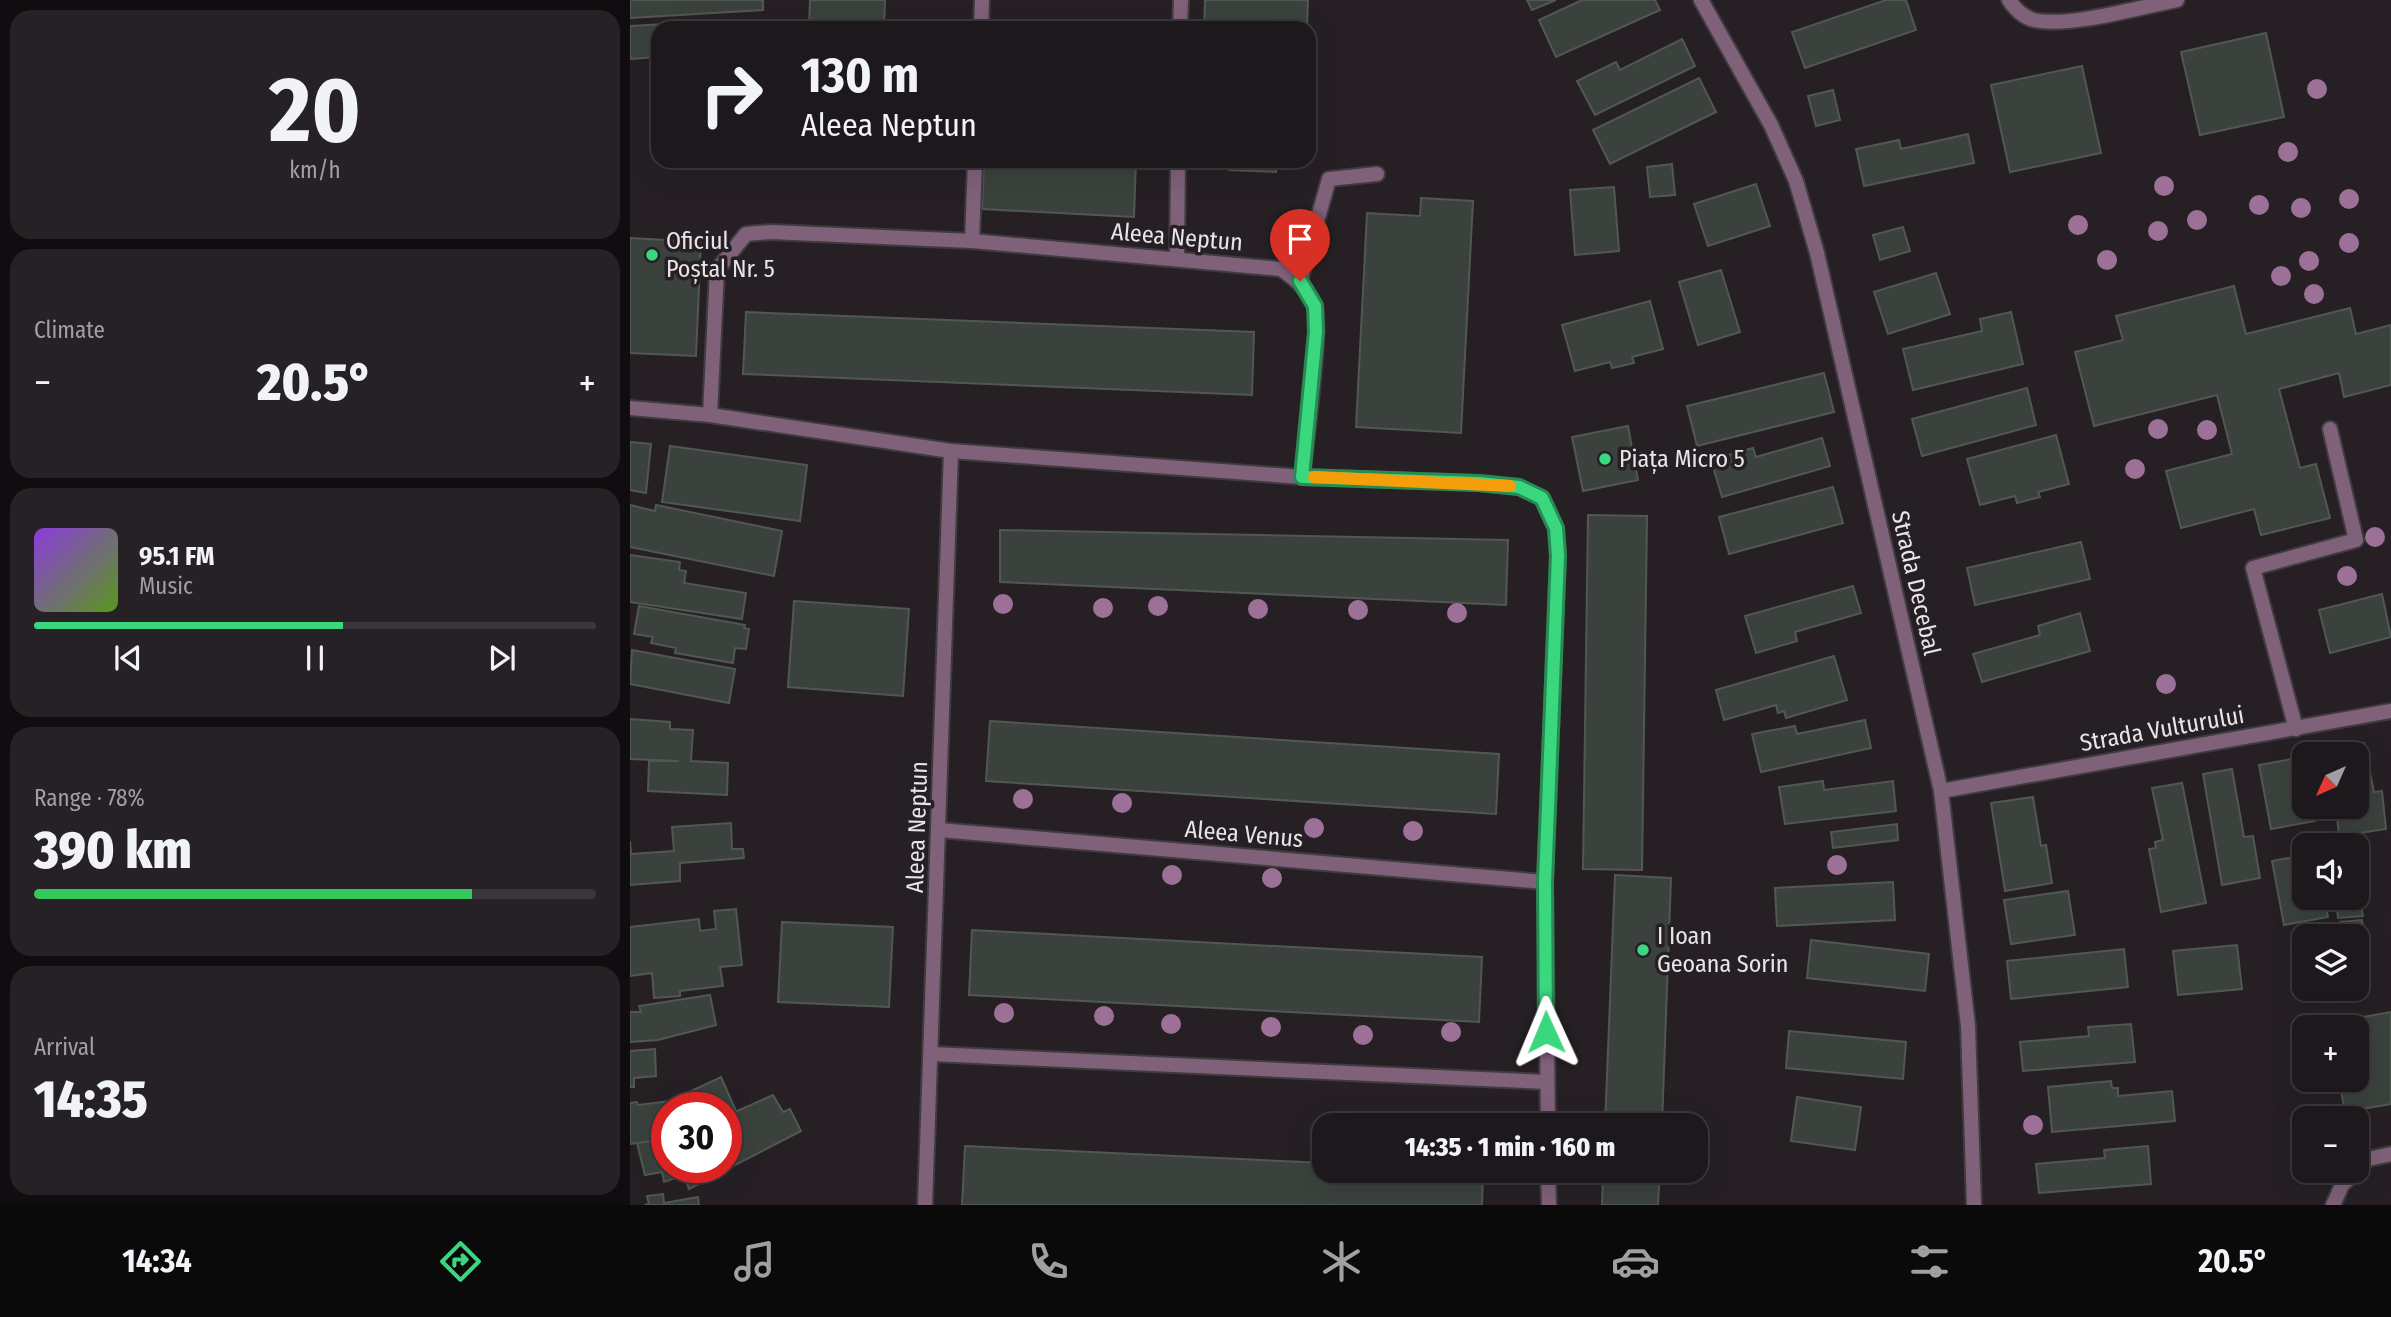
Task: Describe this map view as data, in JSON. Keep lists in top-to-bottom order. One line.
{"streets":{"street":["Aleea Neptun","Strada Decebal","Strada Vulturului","Aleea Venus"]},"crossings":[["Aleea Neptun","Aleea Venus"],["Strada Decebal","Strada Vulturului"]],"places":["Oficiul Poștal Nr. 5","Piața Micro 5","I Ioan Geoana Sorin"],"north":"bottom left","page":{"tile":[["20","km/h"],"Climate",["Range · 78%","390 km"],["Arrival","14:35"]],"turn":["130 m","Aleea Neptun"],"heat":["−","20.5°","+"],"song":["95.1 FM","Music"],"map_buttons":["+","−"],"limit":"30","trip":"14:35 · 1 min · 160 m","tabs":["14:34","20.5°"]}}
